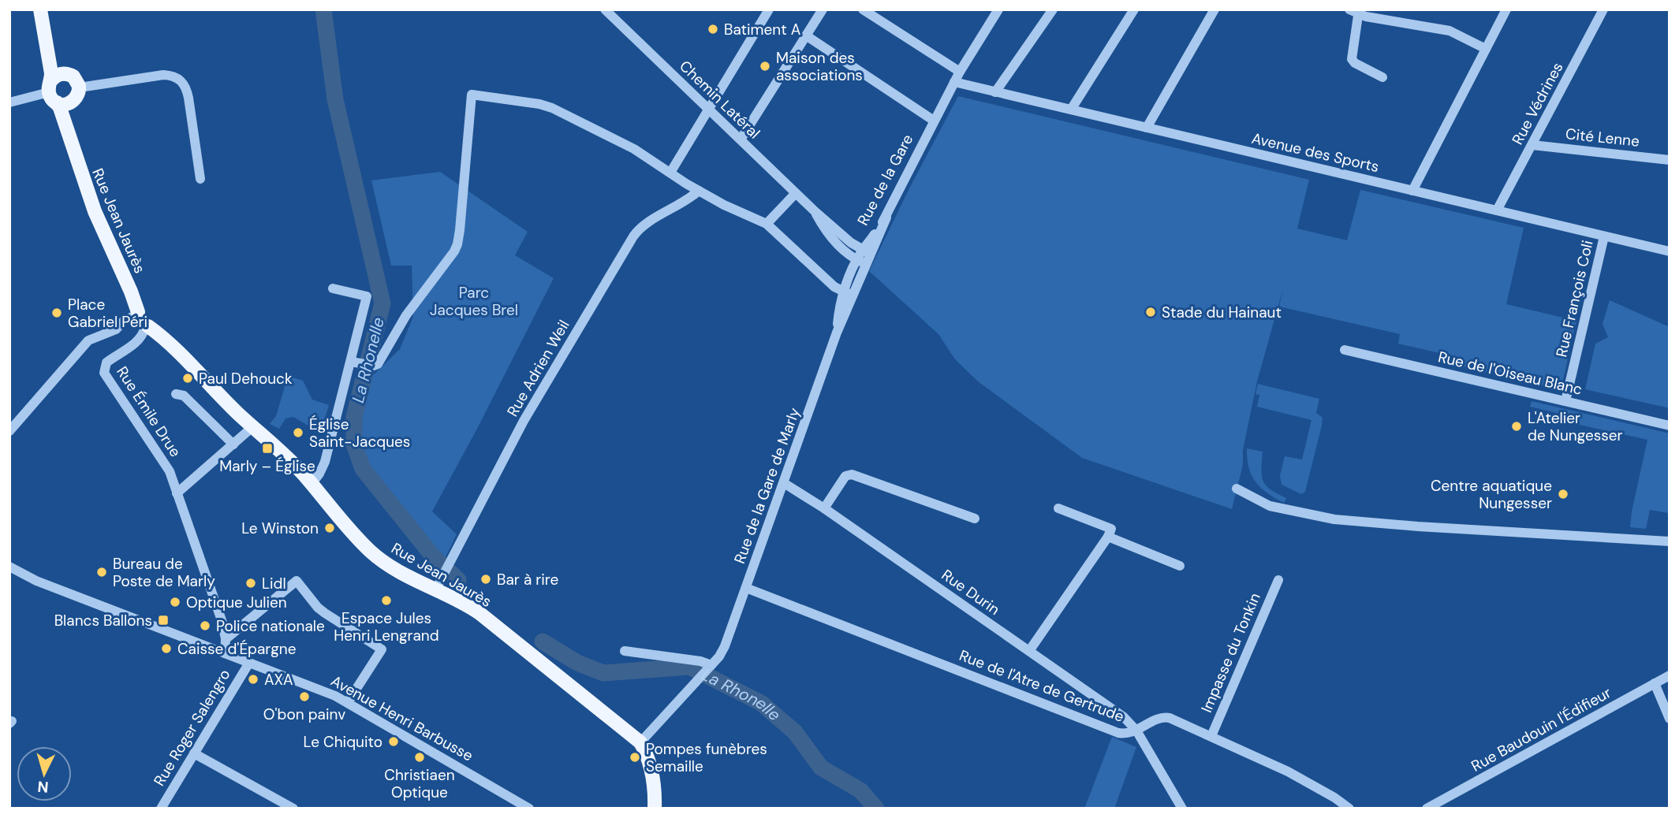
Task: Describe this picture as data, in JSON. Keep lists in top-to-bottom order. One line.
{"streets":{"main road":["Rue Jean Jaurès"],"street":["Chemin Latéral","Rue Védrines","Cité Lenne","Avenue des Sports","Rue de la Gare","Rue François Coli","Rue Adrien Weil","Rue de l'Oiseau Blanc","Rue Émile Drue","Rue de la Gare de Marly","Rue Durin","Impasse du Tonkin","Rue de l'Atre de Gertrude","Avenue Henri Barbusse","Rue Roger Salengro","Rue Baudouin l'Édifieur"]},"crossings":[["Chemin Latéral","Rue de la Gare"],["Rue Védrines","Cité Lenne"],["Rue Védrines","Avenue des Sports"],["Avenue des Sports","Rue de la Gare"],["Avenue des Sports","Rue François Coli"],["Rue Jean Jaurès","Rue Adrien Weil"],["Rue Jean Jaurès","Rue Émile Drue"],["Rue Jean Jaurès","Rue de la Gare de Marly"],["Rue François Coli","Rue de l'Oiseau Blanc"],["Rue Émile Drue","Avenue Henri Barbusse"],["Rue de la Gare de Marly","Rue Durin"],["Rue de la Gare de Marly","Rue de l'Atre de Gertrude"],["Rue Durin","Rue de l'Atre de Gertrude"],["Impasse du Tonkin","Rue de l'Atre de Gertrude"],["Avenue Henri Barbusse","Rue Roger Salengro"]],"water":["La Rhonelle"],"parks":["Parc Jacques Brel"],"places":{"other":["Batiment A","Maison des associations","Stade du Hainaut","Place Gabriel Péri","Paul Dehouck","L'Atelier de Nungesser","Église Saint-Jacques","Centre aquatique Nungesser","Le Winston","Bureau de Poste de Marly","Bar à rire","Lidl","Espace Jules Henri Lengrand","Optique Julien","Police nationale","Caisse d'Épargne","AXA","O'bon painv","Le Chiquito","Christiaen Optique","Pompes funèbres Semaille"],"transit":["Marly – Église","Blancs Ballons"]},"north":"bottom"}
